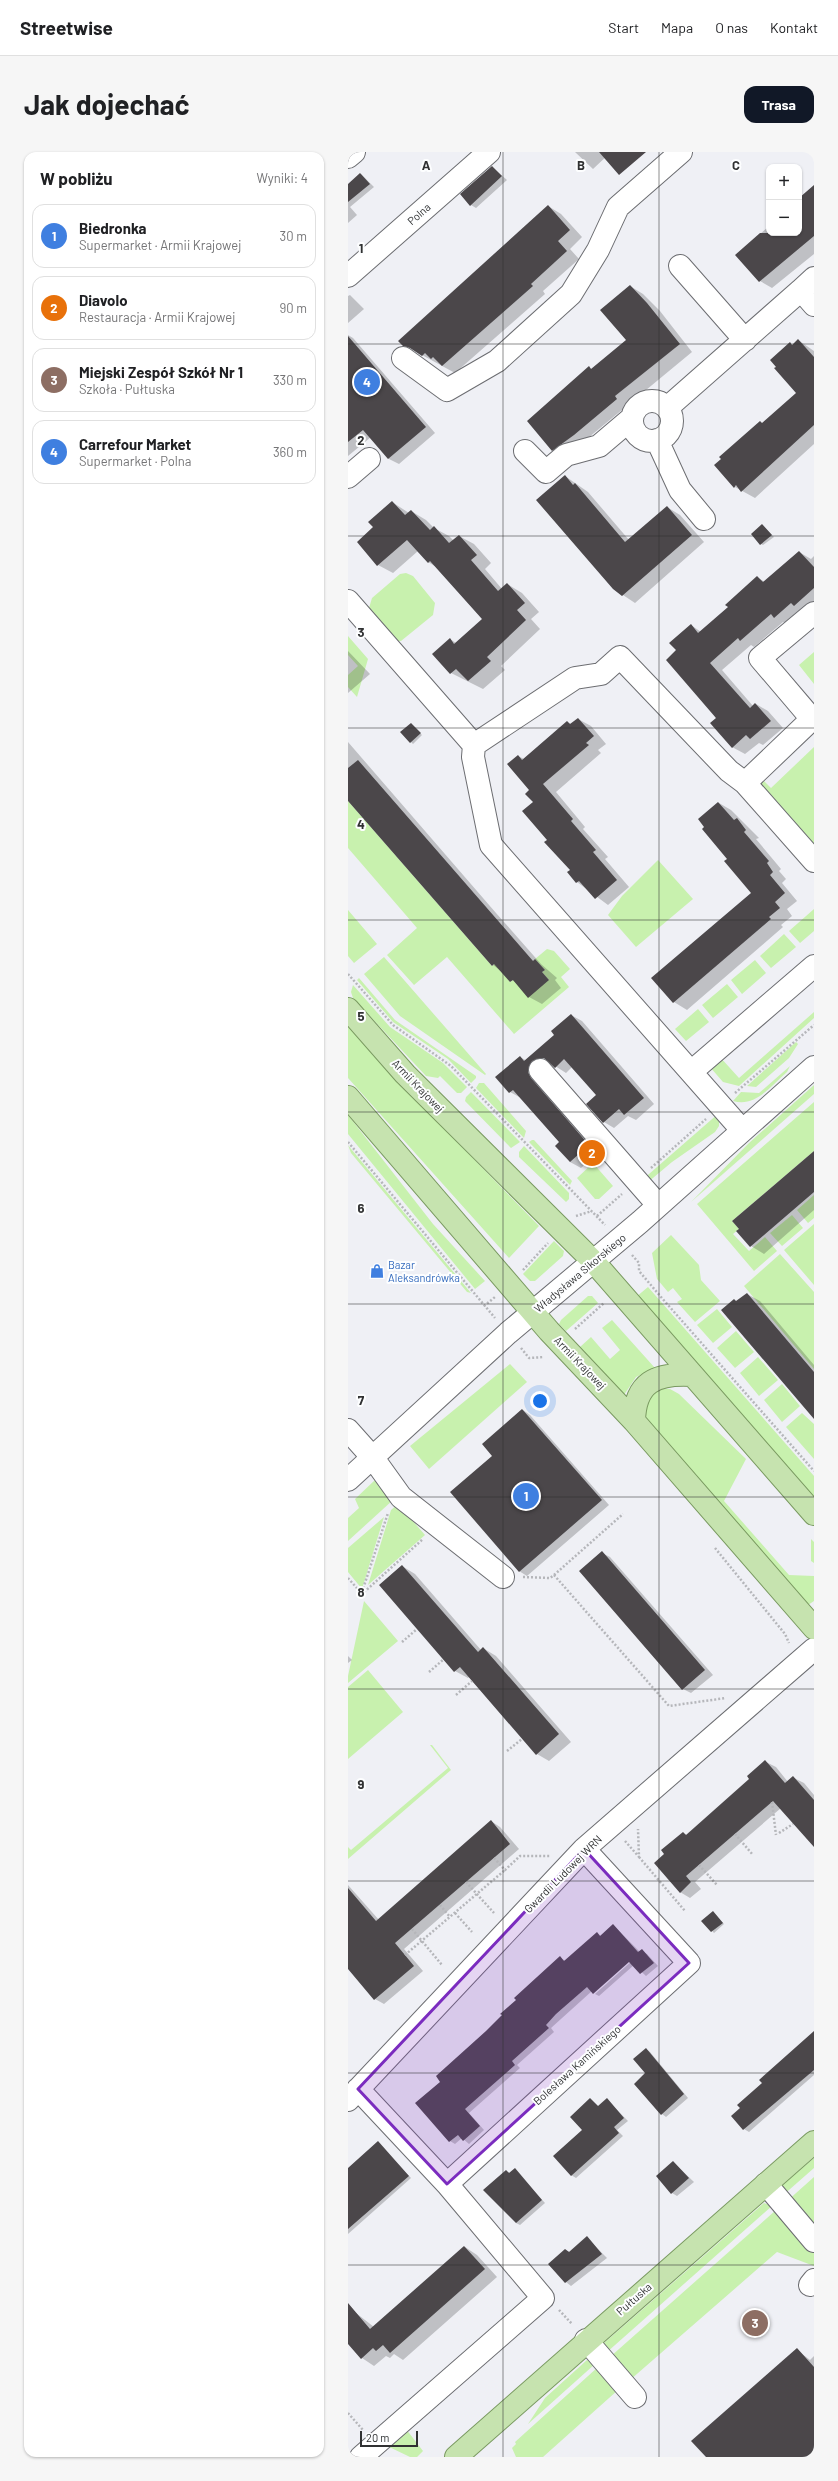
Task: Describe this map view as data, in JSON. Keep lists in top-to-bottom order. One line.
{"streets":{"main road":["Armii Krajowej","Pułtuska"],"street":["Polna","Władysława Sikorskiego","Gwardii Ludowej WRN","Bolesława Kamińskiego"]},"crossings":[["Armii Krajowej","Władysława Sikorskiego"],["Gwardii Ludowej WRN","Bolesława Kamińskiego"]],"places":{"shop":["Bazar Aleksandrówka"]},"scale_bar":"20 m","page":{"header":"Streetwise","nav":["Start","Mapa","O nas","Kontakt"],"buttons":"Trasa","title":"Jak dojechać","heading":["W pobliżu","Wyniki: 4"],"map_buttons":["+","−"],"list":[{"mark":"1","name":"Biedronka","note":"Supermarket · Armii Krajowej","value":"30 m"},{"mark":"2","name":"Diavolo","note":"Restauracja · Armii Krajowej","value":"90 m"},{"mark":"3","name":"Miejski Zespół Szkół Nr 1","note":"Szkoła · Pułtuska","value":"330 m"},{"mark":"4","name":"Carrefour Market","note":"Supermarket · Polna","value":"360 m"}],"pins":["4","2","1","3"],"scale":"20 m"},"grid":{"columns":["A","B","C"],"rows":["1","2","3","4","5","6","7","8","9"]}}
